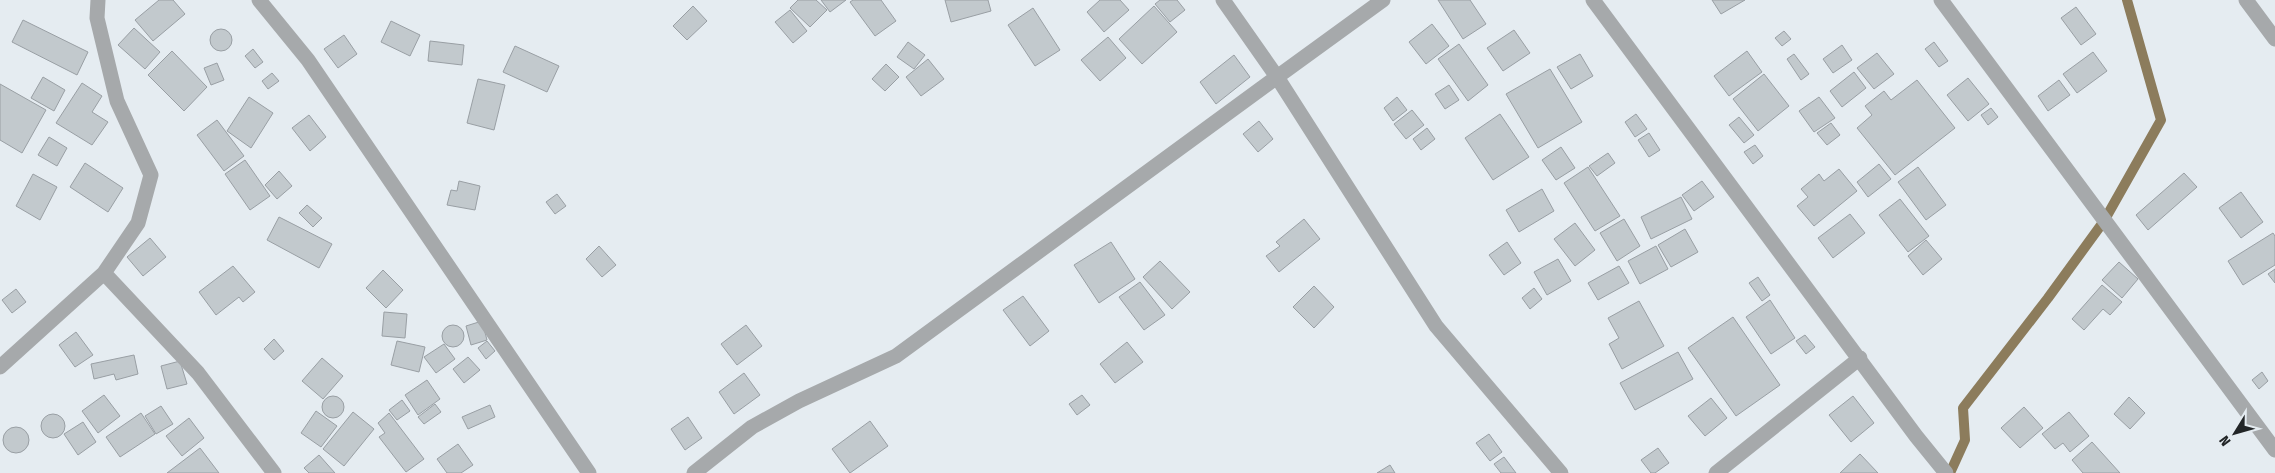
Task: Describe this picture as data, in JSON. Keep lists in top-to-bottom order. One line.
{"north":"bottom left"}
